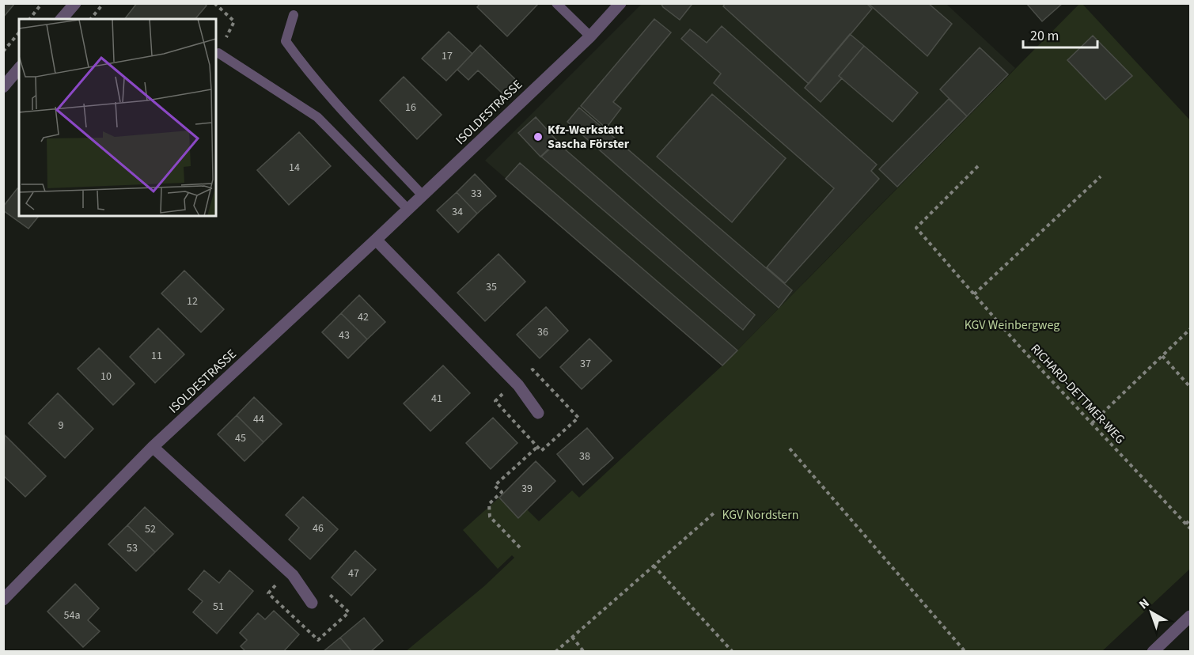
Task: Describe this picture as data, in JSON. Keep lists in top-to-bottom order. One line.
{"streets":{"street":["ISOLDESTRASSE"],"path":["RICHARD-DETTMER-WEG"]},"parks":["KGV Weinbergweg","KGV Nordstern"],"places":["Kfz-Werkstatt Sascha Förster"],"house_numbers":["17","16","14","33","34","35","12","42","36","43","11","37","10","41","44","9","45","38","39","46","52","53","47","51","54a"],"scale_bar":"20 m","north":"top left"}
